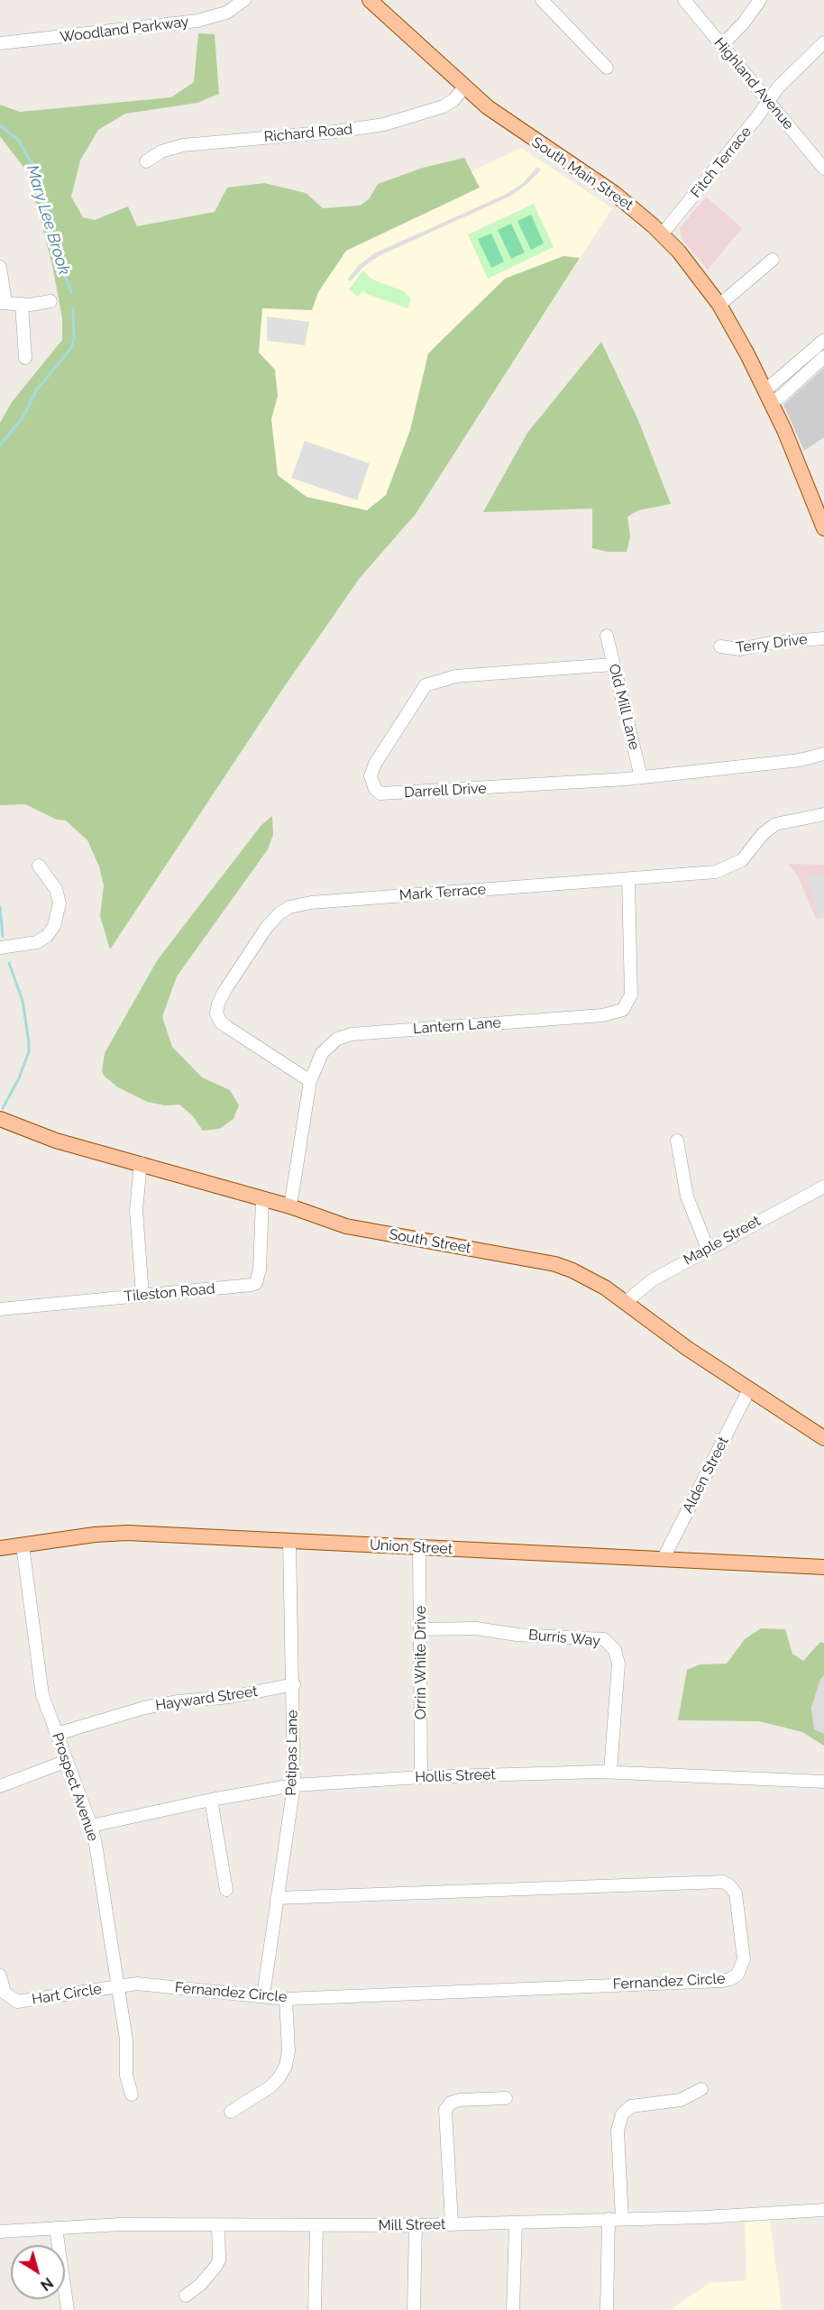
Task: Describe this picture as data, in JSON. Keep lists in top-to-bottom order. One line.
{"streets":{"main road":["South Main Street","South Street","Union Street"],"street":["Woodland Parkway","Highland Avenue","Richard Road","Fitch Terrace","Terry Drive","Old Mill Lane","Darrell Drive","Mark Terrace","Lantern Lane","Maple Street","Tileston Road","Alden Street","Burris Way","Orrin White Drive","Hayward Street","Petipas Lane","Hollis Street","Prospect Avenue","Fernandez Circle","Hart Circle","Mill Street"]},"crossings":[["Highland Avenue","Fitch Terrace"],["Richard Road","South Main Street"],["Fitch Terrace","South Main Street"],["Old Mill Lane","Darrell Drive"],["Mark Terrace","Lantern Lane"],["Lantern Lane","South Street"],["Maple Street","South Street"],["South Street","Tileston Road"],["South Street","Alden Street"],["Alden Street","Union Street"],["Union Street","Orrin White Drive"],["Union Street","Petipas Lane"],["Union Street","Prospect Avenue"],["Burris Way","Orrin White Drive"],["Burris Way","Hollis Street"],["Orrin White Drive","Hollis Street"],["Hayward Street","Petipas Lane"],["Hayward Street","Prospect Avenue"],["Petipas Lane","Hollis Street"],["Petipas Lane","Fernandez Circle"],["Hollis Street","Prospect Avenue"],["Prospect Avenue","Fernandez Circle"],["Prospect Avenue","Hart Circle"],["Fernandez Circle","Hart Circle"]],"water":["Mary Lee Brook"],"north":"bottom right"}
